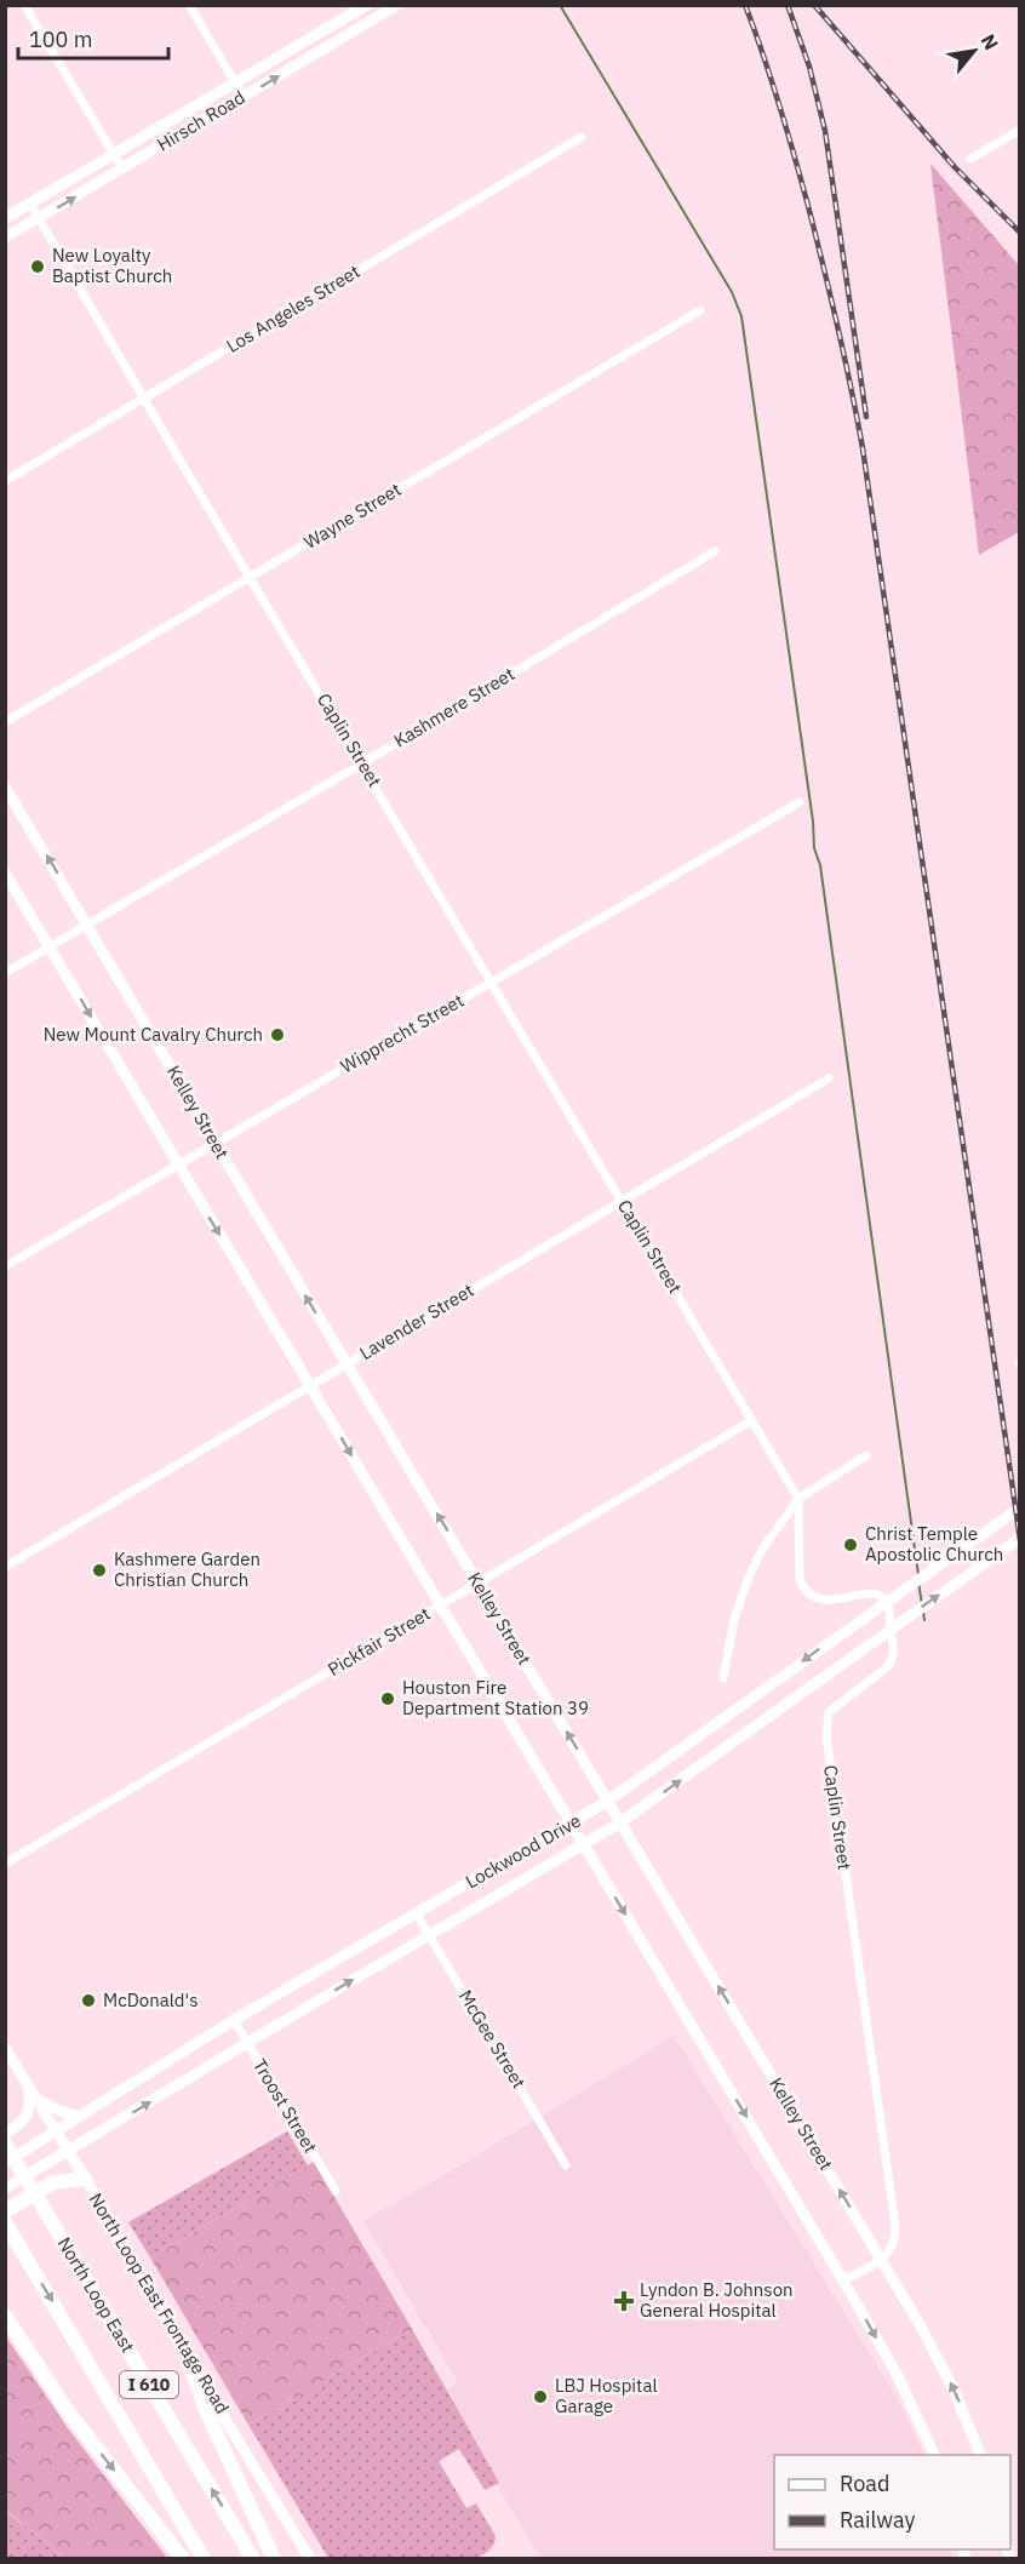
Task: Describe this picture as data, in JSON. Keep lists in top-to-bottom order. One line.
{"streets":{"highway":["North Loop East","I 610"],"main road":["Hirsch Road","Kelley Street","Lockwood Drive","North Loop East Frontage Road"],"street":["Los Angeles Street","Wayne Street","Kashmere Street","Caplin Street","Wipprecht Street","Lavender Street","Pickfair Street","McGee Street","Troost Street"]},"crossings":[["Hirsch Road","Caplin Street"],["Los Angeles Street","Caplin Street"],["Wayne Street","Caplin Street"],["Kashmere Street","Caplin Street"],["Kashmere Street","Kelley Street"],["Caplin Street","Wipprecht Street"],["Caplin Street","Kelley Street"],["Caplin Street","Lavender Street"],["Caplin Street","Pickfair Street"],["Wipprecht Street","Kelley Street"],["Kelley Street","Lavender Street"],["Kelley Street","Pickfair Street"],["Kelley Street","Lockwood Drive"],["Lockwood Drive","McGee Street"],["Lockwood Drive","Troost Street"],["Lockwood Drive","North Loop East Frontage Road"]],"places":{"other":["New Loyalty Baptist Church","New Mount Cavalry Church","Christ Temple Apostolic Church","Kashmere Garden Christian Church","Houston Fire Department Station 39","McDonald's","LBJ Hospital Garage"],"health":["Lyndon B. Johnson General Hospital"]},"legend":["Road","Railway"],"scale_bar":"100 m","north":"top right"}
